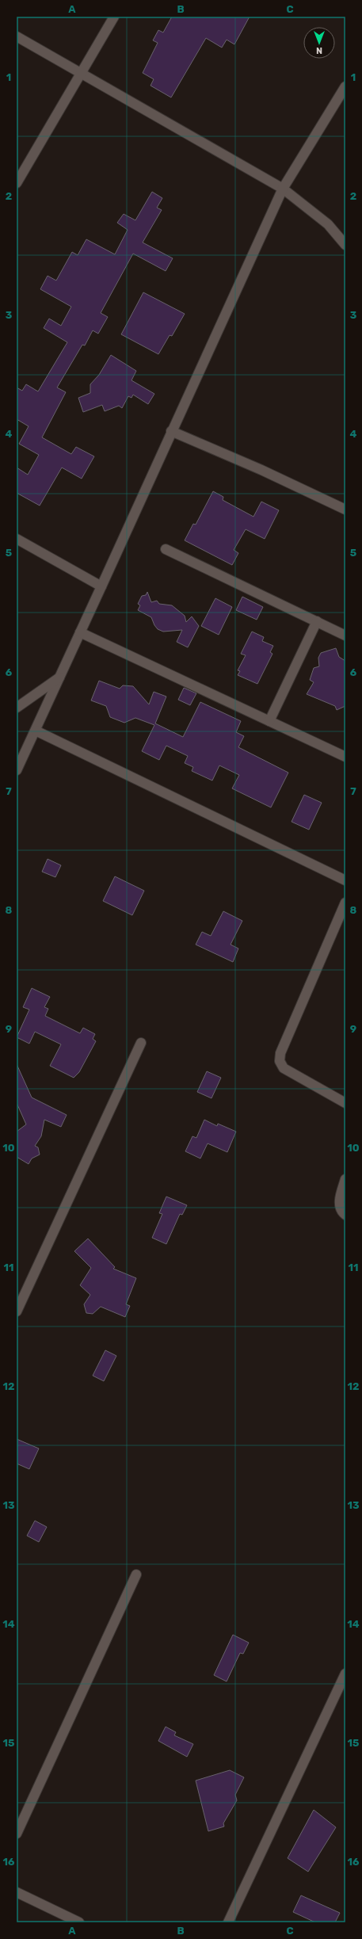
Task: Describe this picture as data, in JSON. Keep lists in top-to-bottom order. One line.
{"north":"bottom","grid":{"columns":["A","B","C"],"rows":["1","2","3","4","5","6","7","8","9","10","11","12","13","14","15","16"]}}
